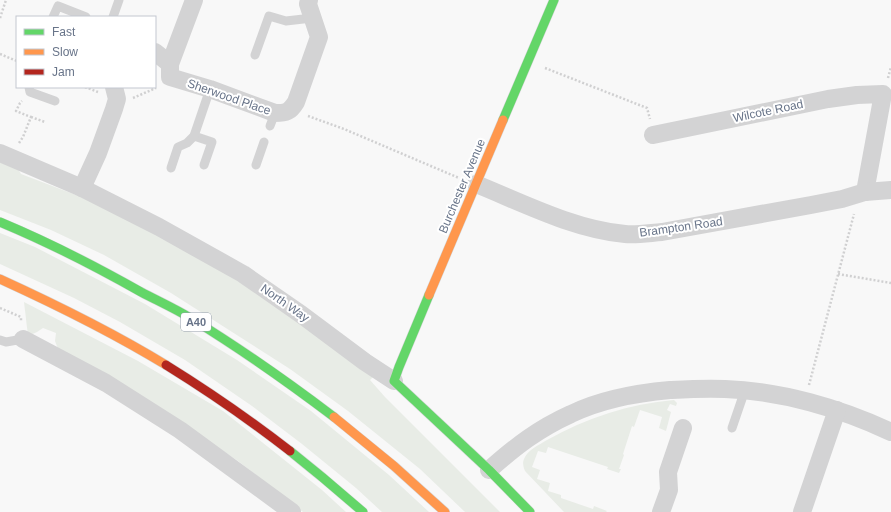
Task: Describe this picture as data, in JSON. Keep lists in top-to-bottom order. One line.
{"streets":{"main road":["Burchester Avenue","North Way","A40"],"street":["Sherwood Place","Wilcote Road","Brampton Road"]},"crossings":[["Wilcote Road","Brampton Road"],["Burchester Avenue","Brampton Road"],["Burchester Avenue","North Way"]],"legend":["Fast","Slow","Jam"]}
